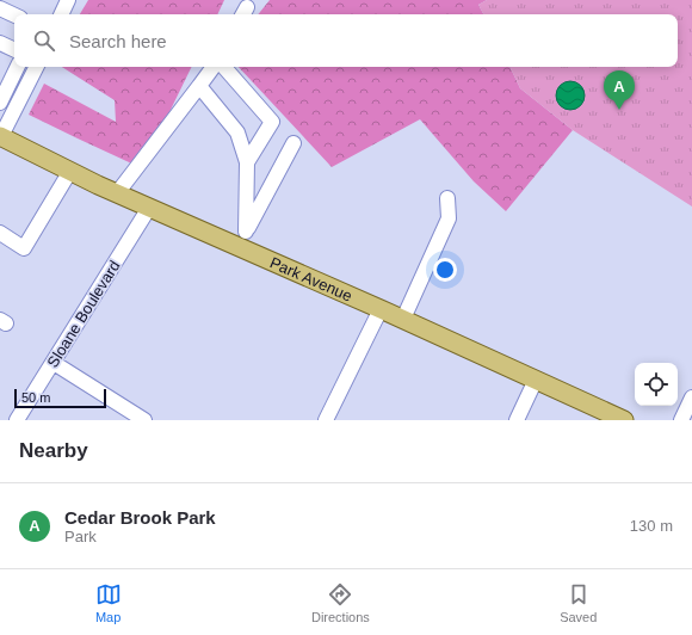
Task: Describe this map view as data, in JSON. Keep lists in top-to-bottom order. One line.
{"streets":{"main road":["Park Avenue"],"street":["Sloane Boulevard"]},"crossings":[["Park Avenue","Sloane Boulevard"]],"scale_bar":"50 m","page":{"search":"Search here","pins":"A","scale":"50 m","heading":"Nearby","list":[{"mark":"A","name":"Cedar Brook Park","note":"Park","value":"130 m"}],"nav":["Map","Directions","Saved"]}}
